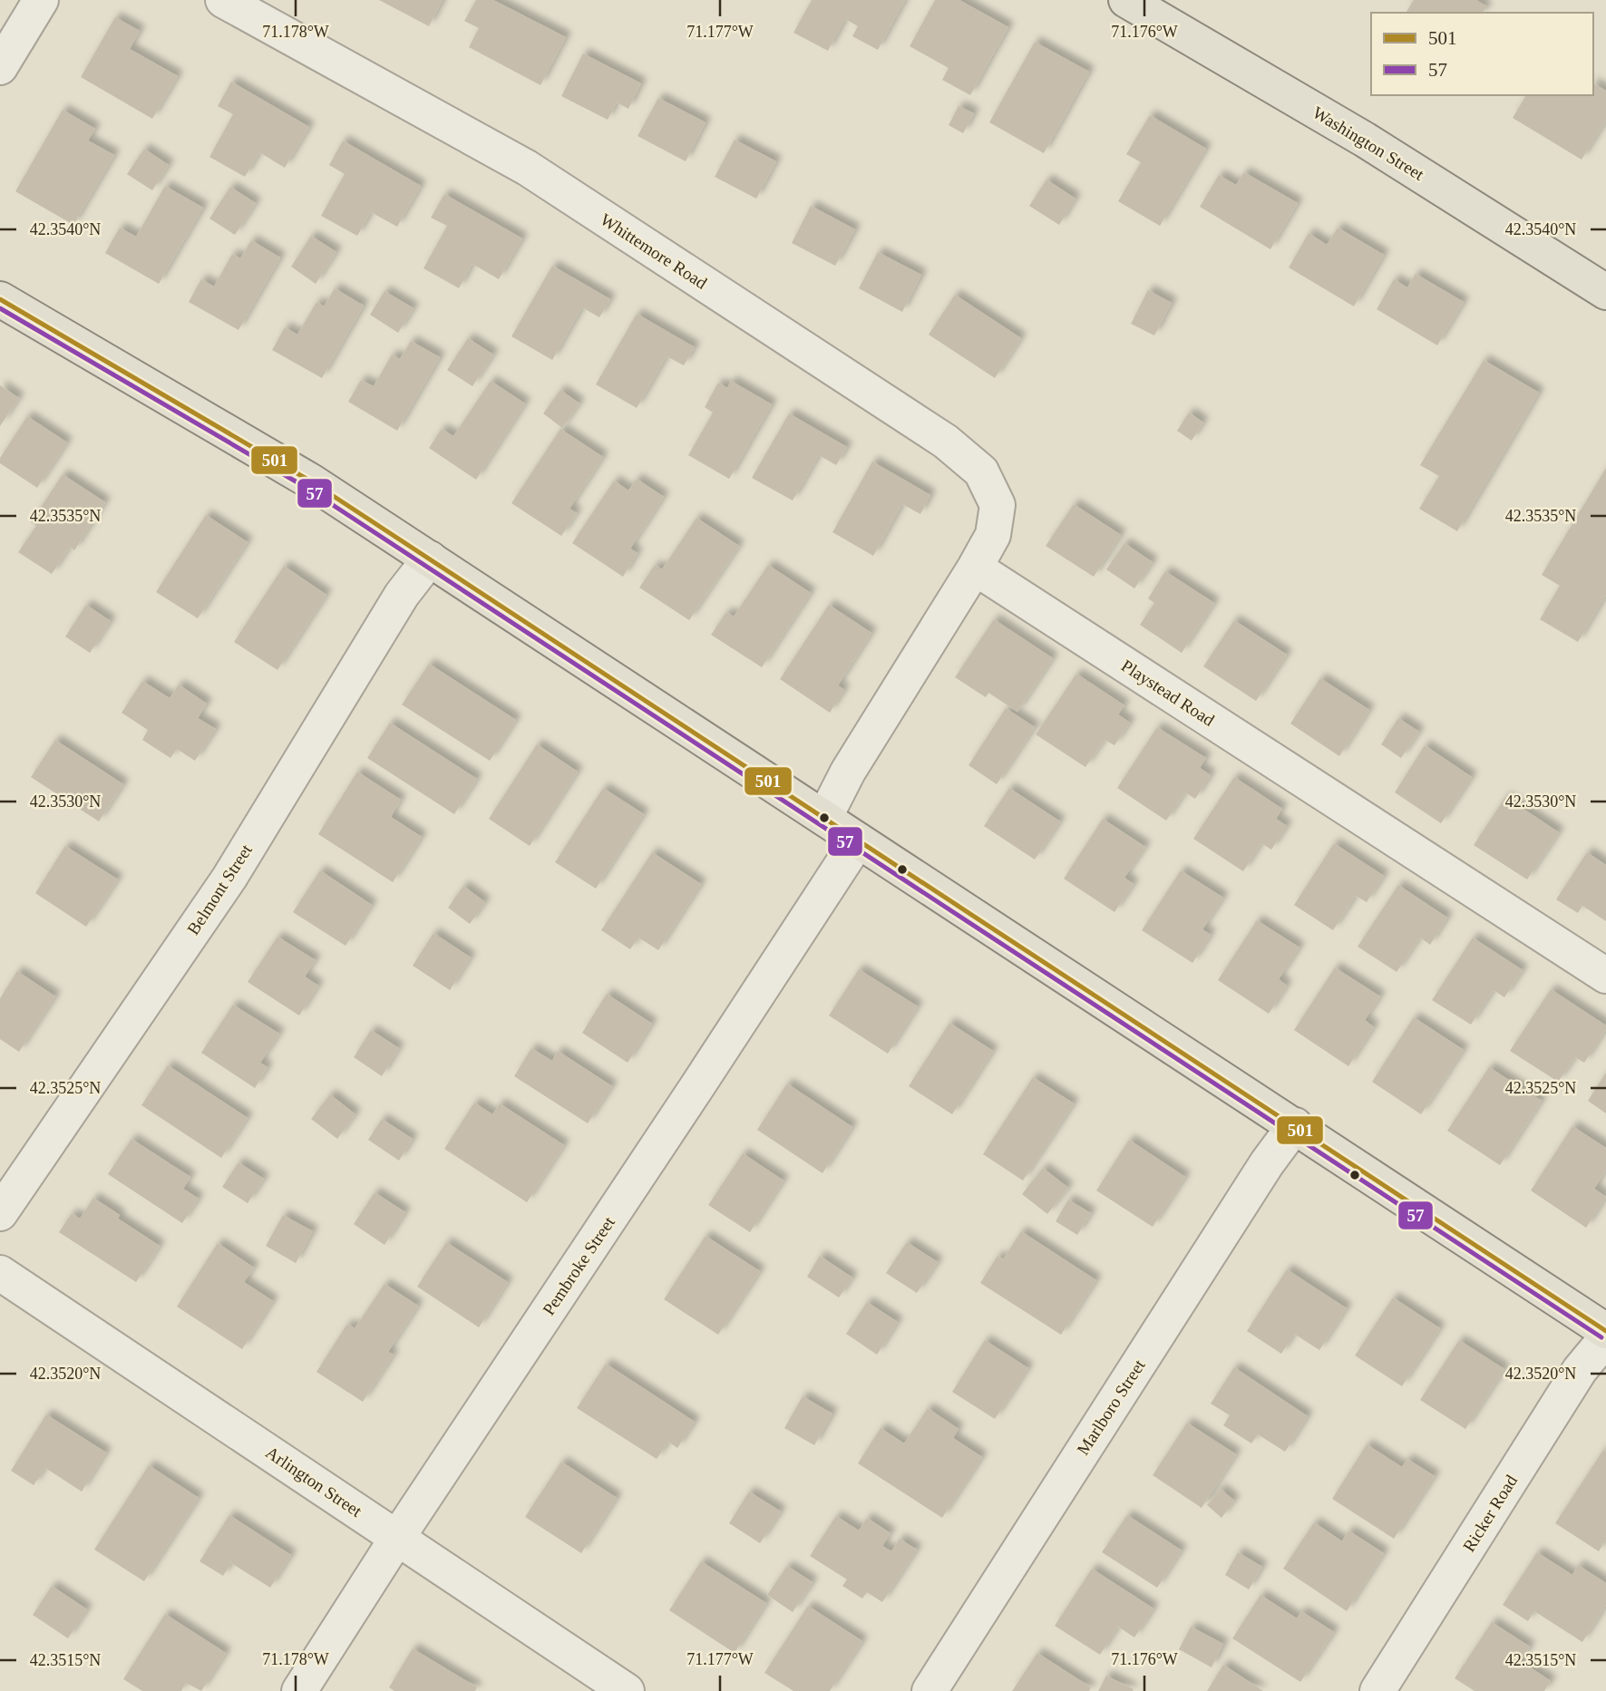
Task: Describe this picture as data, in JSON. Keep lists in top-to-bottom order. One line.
{"streets":{"main road":["Washington Street"],"street":["Whittemore Road","Playstead Road","Belmont Street","Pembroke Street","Marlboro Street","Arlington Street","Ricker Road"]},"crossings":[["Whittemore Road","Playstead Road"],["Pembroke Street","Arlington Street"]],"lines":["transit line 501","transit line 57"],"legend":["501","57"],"coordinates":["71.178°W","71.177°W","71.176°W","42.3540°N","42.3535°N","42.3530°N","42.3525°N","42.3520°N","42.3515°N"]}
